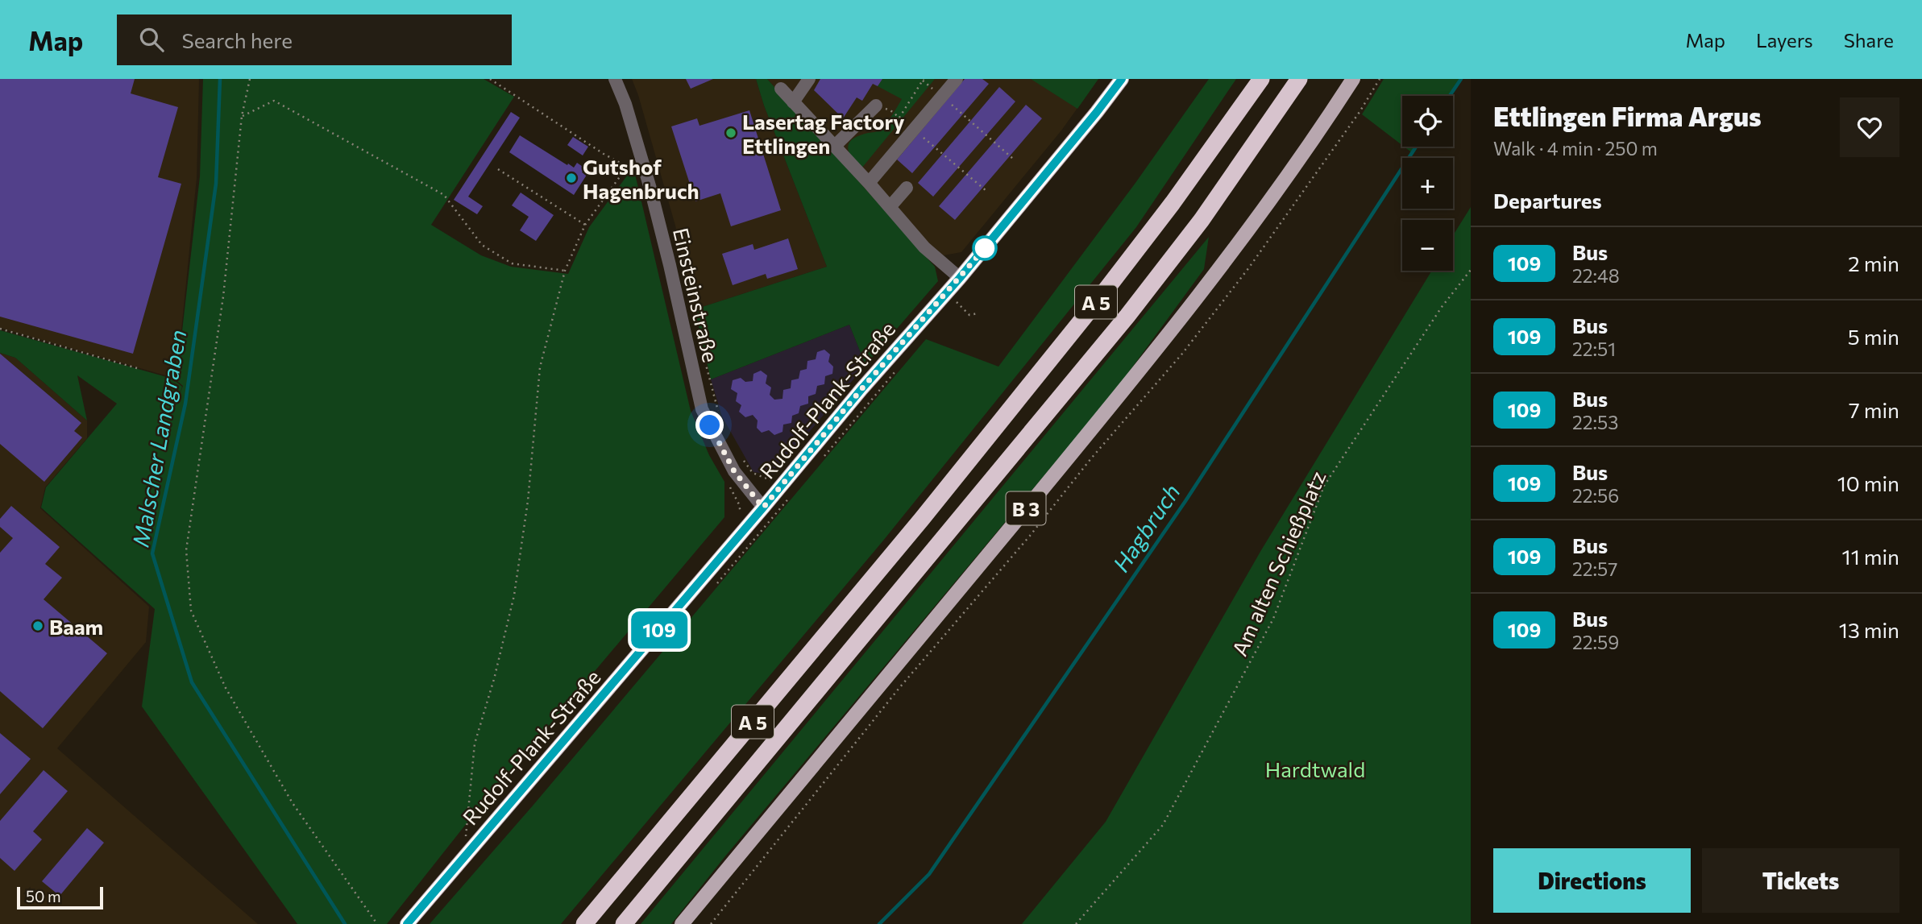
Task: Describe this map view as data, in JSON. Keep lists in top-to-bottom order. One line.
{"streets":{"highway":["A 5"],"main road":["Rudolf-Plank-Straße","B 3"],"street":["Einsteinstraße"],"path":["Am alten Schießplatz"]},"crossings":[["Einsteinstraße","Rudolf-Plank-Straße"]],"water":["Malscher Landgraben","Hagbruch"],"parks":["Hardtwald"],"places":["Lasertag Factory Ettlingen","Gutshof Hagenbruch","Baam"],"lines":["bus line 109"],"scale_bar":"50 m","page":{"header":"Map","search":"Search here","nav":["Map","Layers","Share"],"on_map":"109","heading":[["Ettlingen Firma Argus","Walk · 4 min · 250 m"],"Departures"],"map_buttons":["+","−"],"list":[{"mark":"109","name":"Bus","note":"22:48","value":"2 min"},{"mark":"109","name":"Bus","note":"22:51","value":"5 min"},{"mark":"109","name":"Bus","note":"22:53","value":"7 min"},{"mark":"109","name":"Bus","note":"22:56","value":"10 min"},{"mark":"109","name":"Bus","note":"22:57","value":"11 min"},{"mark":"109","name":"Bus","note":"22:59","value":"13 min"}],"buttons":["Directions","Tickets"],"scale":"50 m"}}
